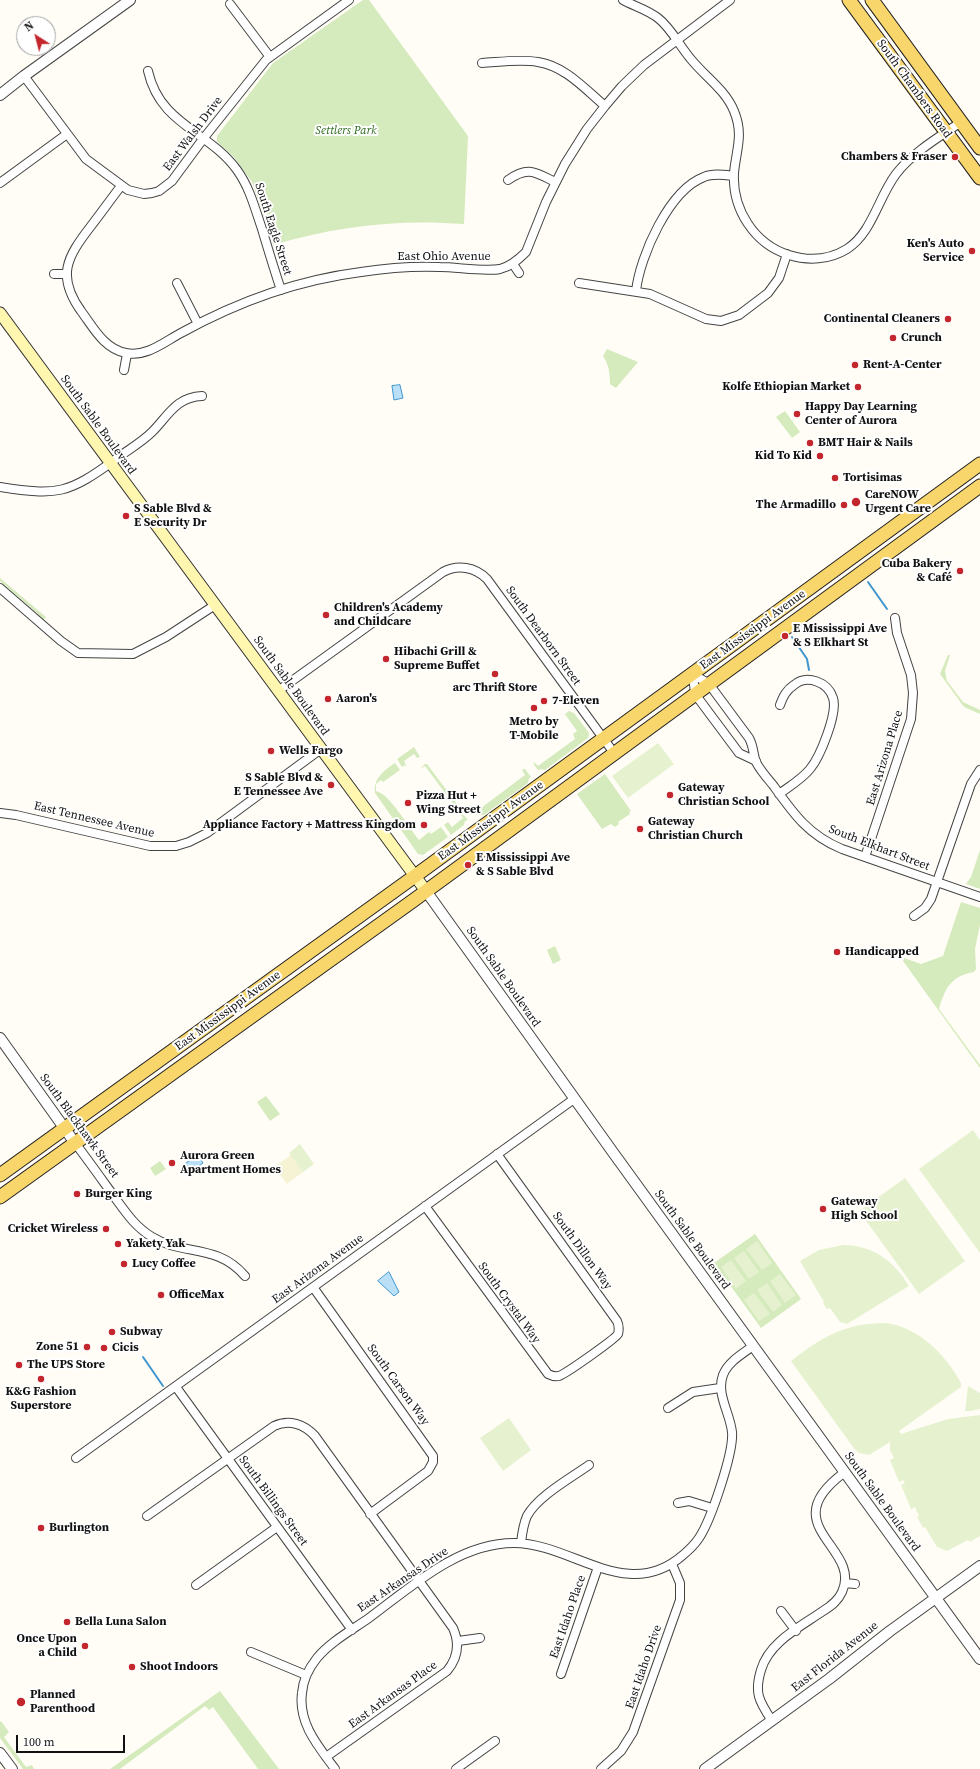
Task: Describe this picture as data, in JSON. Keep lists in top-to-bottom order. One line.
{"streets":{"main road":["South Chambers Road","South Sable Boulevard","East Mississippi Avenue"],"street":["East Walsh Drive","South Eagle Street","East Ohio Avenue","South Dearborn Street","East Arizona Place","East Tennessee Avenue","South Elkhart Street","South Blackhawk Street","South Dillon Way","East Arizona Avenue","South Crystal Way","South Carson Way","South Billings Street","East Arkansas Drive","East Idaho Place","East Florida Avenue","East Idaho Drive","East Arkansas Place"]},"crossings":[["East Walsh Drive","South Eagle Street"],["South Eagle Street","East Ohio Avenue"],["South Sable Boulevard","East Mississippi Avenue"],["South Sable Boulevard","South Dearborn Street"],["South Sable Boulevard","East Tennessee Avenue"],["South Sable Boulevard","East Arizona Avenue"],["South Sable Boulevard","East Florida Avenue"],["East Mississippi Avenue","South Dearborn Street"],["East Mississippi Avenue","South Elkhart Street"],["East Mississippi Avenue","South Blackhawk Street"],["East Arizona Place","South Elkhart Street"],["South Dillon Way","East Arizona Avenue"],["South Dillon Way","South Crystal Way"],["East Arizona Avenue","South Crystal Way"],["East Arizona Avenue","South Carson Way"],["East Arizona Avenue","South Billings Street"],["South Billings Street","East Arkansas Drive"],["East Arkansas Drive","East Idaho Place"],["East Arkansas Drive","East Idaho Drive"],["East Arkansas Drive","East Arkansas Place"]],"parks":["Settlers Park"],"places":["Chambers & Fraser","Ken's Auto Service","Continental Cleaners","Crunch","Rent-A-Center","Kolfe Ethiopian Market","Happy Day Learning Center of Aurora","BMT Hair & Nails","Kid To Kid","Tortisimas","CareNOW Urgent Care","The Armadillo","S Sable Blvd & E Security Dr","Cuba Bakery & Café","Children's Academy and Childcare","E Mississippi Ave & S Elkhart St","Hibachi Grill & Supreme Buffet","arc Thrift Store","Aaron's","7-Eleven","Metro by T-Mobile","Wells Fargo","S Sable Blvd & E Tennessee Ave","Gateway Christian School","Pizza Hut + Wing Street","Appliance Factory + Mattress Kingdom","Gateway Christian Church","E Mississippi Ave & S Sable Blvd","Handicapped","Aurora Green Apartment Homes","Burger King","Gateway High School","Cricket Wireless","Yakety Yak","Lucy Coffee","OfficeMax","Subway","Zone 51","Cicis","The UPS Store","K&G Fashion Superstore","Burlington","Bella Luna Salon","Once Upon a Child","Shoot Indoors","Planned Parenthood"],"scale_bar":"100 m","north":"top left"}
